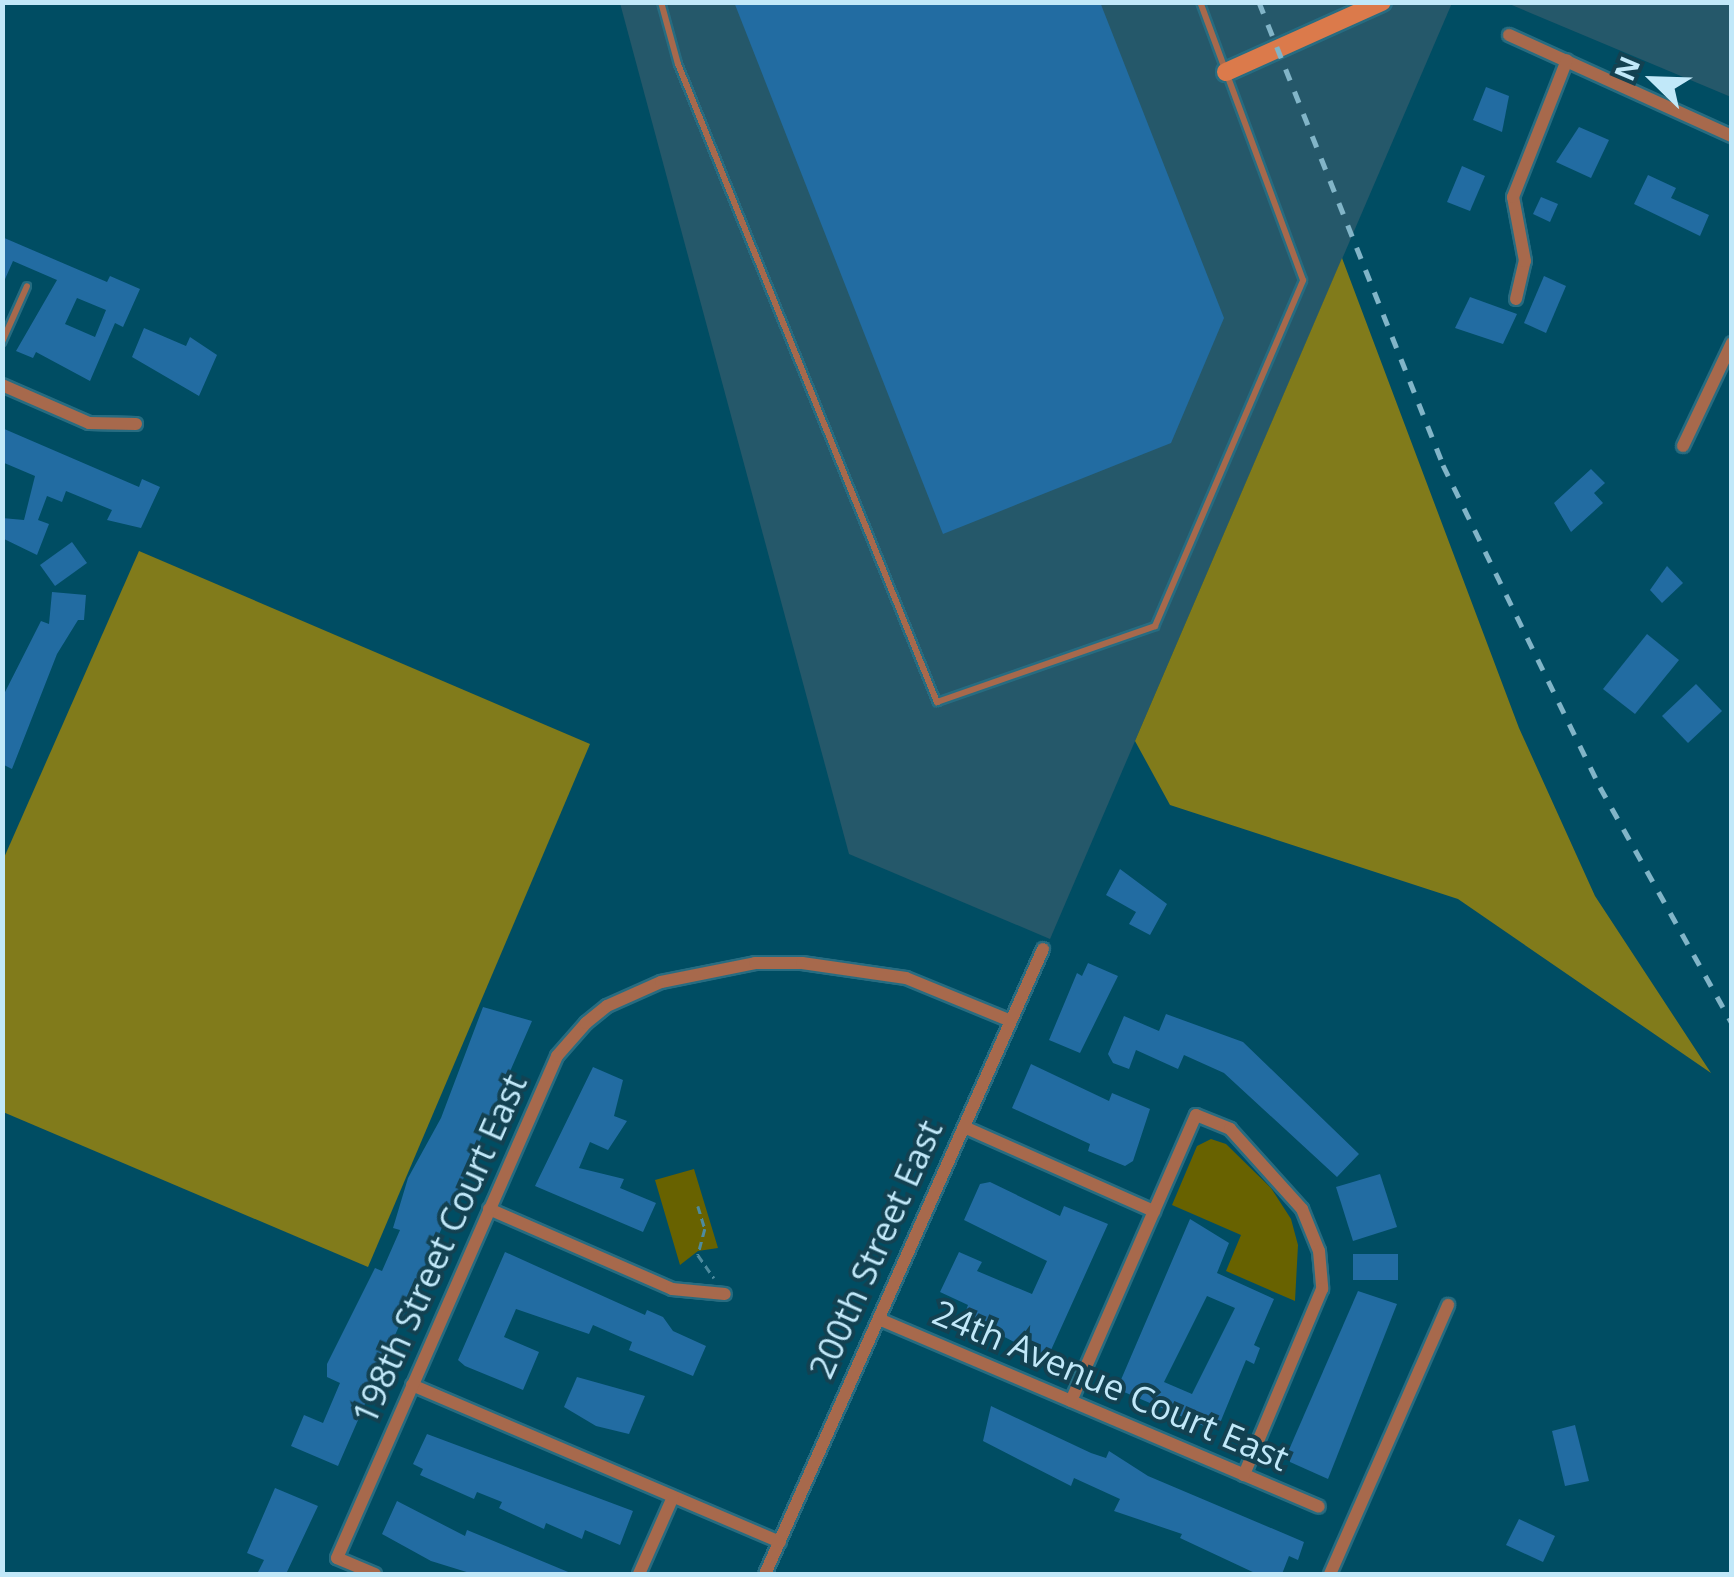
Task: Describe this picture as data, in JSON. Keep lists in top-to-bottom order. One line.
{"streets":{"street":["198th Street Court East","200th Street East","24th Avenue Court East"]},"crossings":[["198th Street Court East","200th Street East"],["200th Street East","24th Avenue Court East"]],"north":"top left"}
